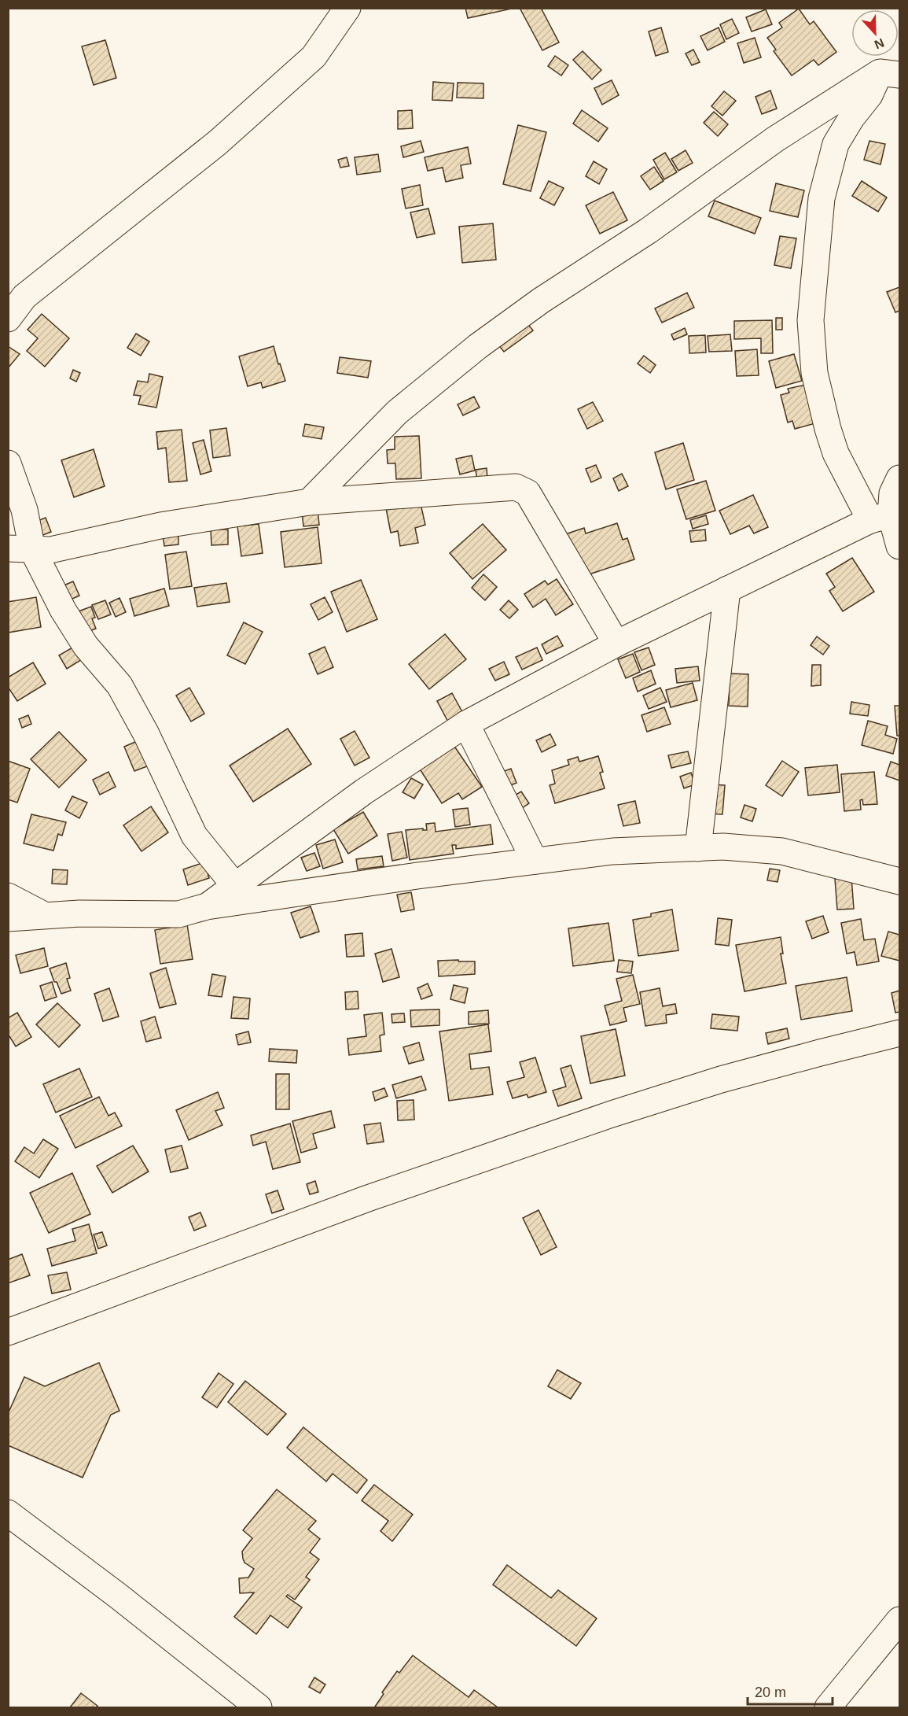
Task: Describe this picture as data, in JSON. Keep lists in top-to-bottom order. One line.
{"scale_bar":"20 m","north":"bottom"}
